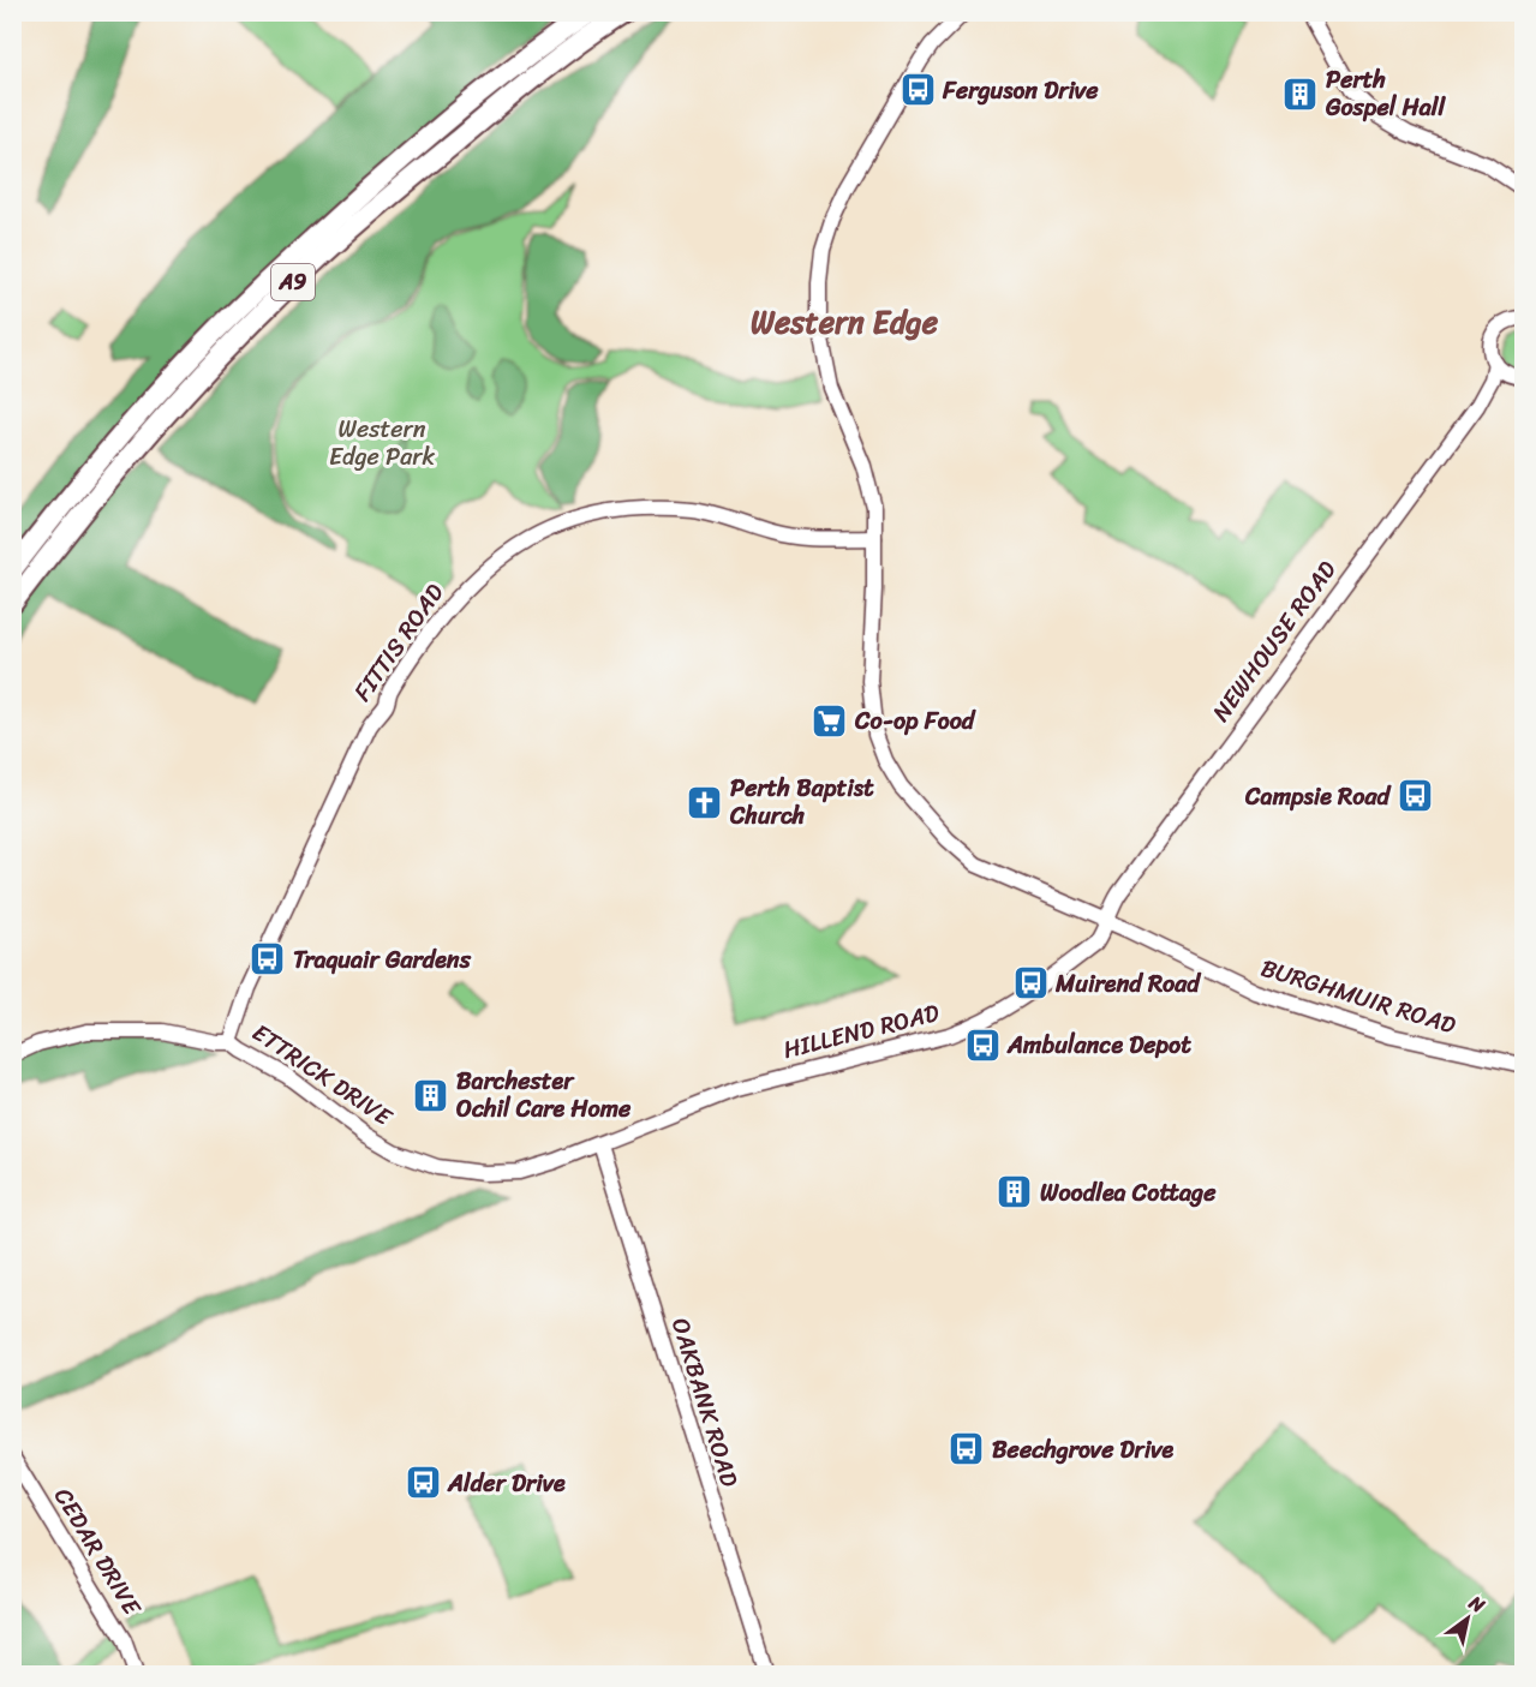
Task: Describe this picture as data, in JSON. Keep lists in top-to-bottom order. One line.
{"streets":{"highway":["A9"],"street":["NEWHOUSE ROAD","FITTIS ROAD","BURGHMUIR ROAD","HILLEND ROAD","ETTRICK DRIVE","OAKBANK ROAD","CEDAR DRIVE"]},"crossings":[["NEWHOUSE ROAD","BURGHMUIR ROAD"],["NEWHOUSE ROAD","HILLEND ROAD"],["FITTIS ROAD","BURGHMUIR ROAD"],["FITTIS ROAD","ETTRICK DRIVE"],["BURGHMUIR ROAD","HILLEND ROAD"],["HILLEND ROAD","ETTRICK DRIVE"],["HILLEND ROAD","OAKBANK ROAD"],["ETTRICK DRIVE","OAKBANK ROAD"]],"districts":["Western Edge"],"parks":["Western Edge Park"],"places":{"bus stop":["Ferguson Drive","Campsie Road","Traquair Gardens","Muirend Road","Ambulance Depot","Beechgrove Drive","Alder Drive"],"building":["Perth Gospel Hall","Barchester Ochil Care Home","Woodlea Cottage"],"supermarket":["Co-op Food"],"church":["Perth Baptist Church"]},"north":"top right"}
